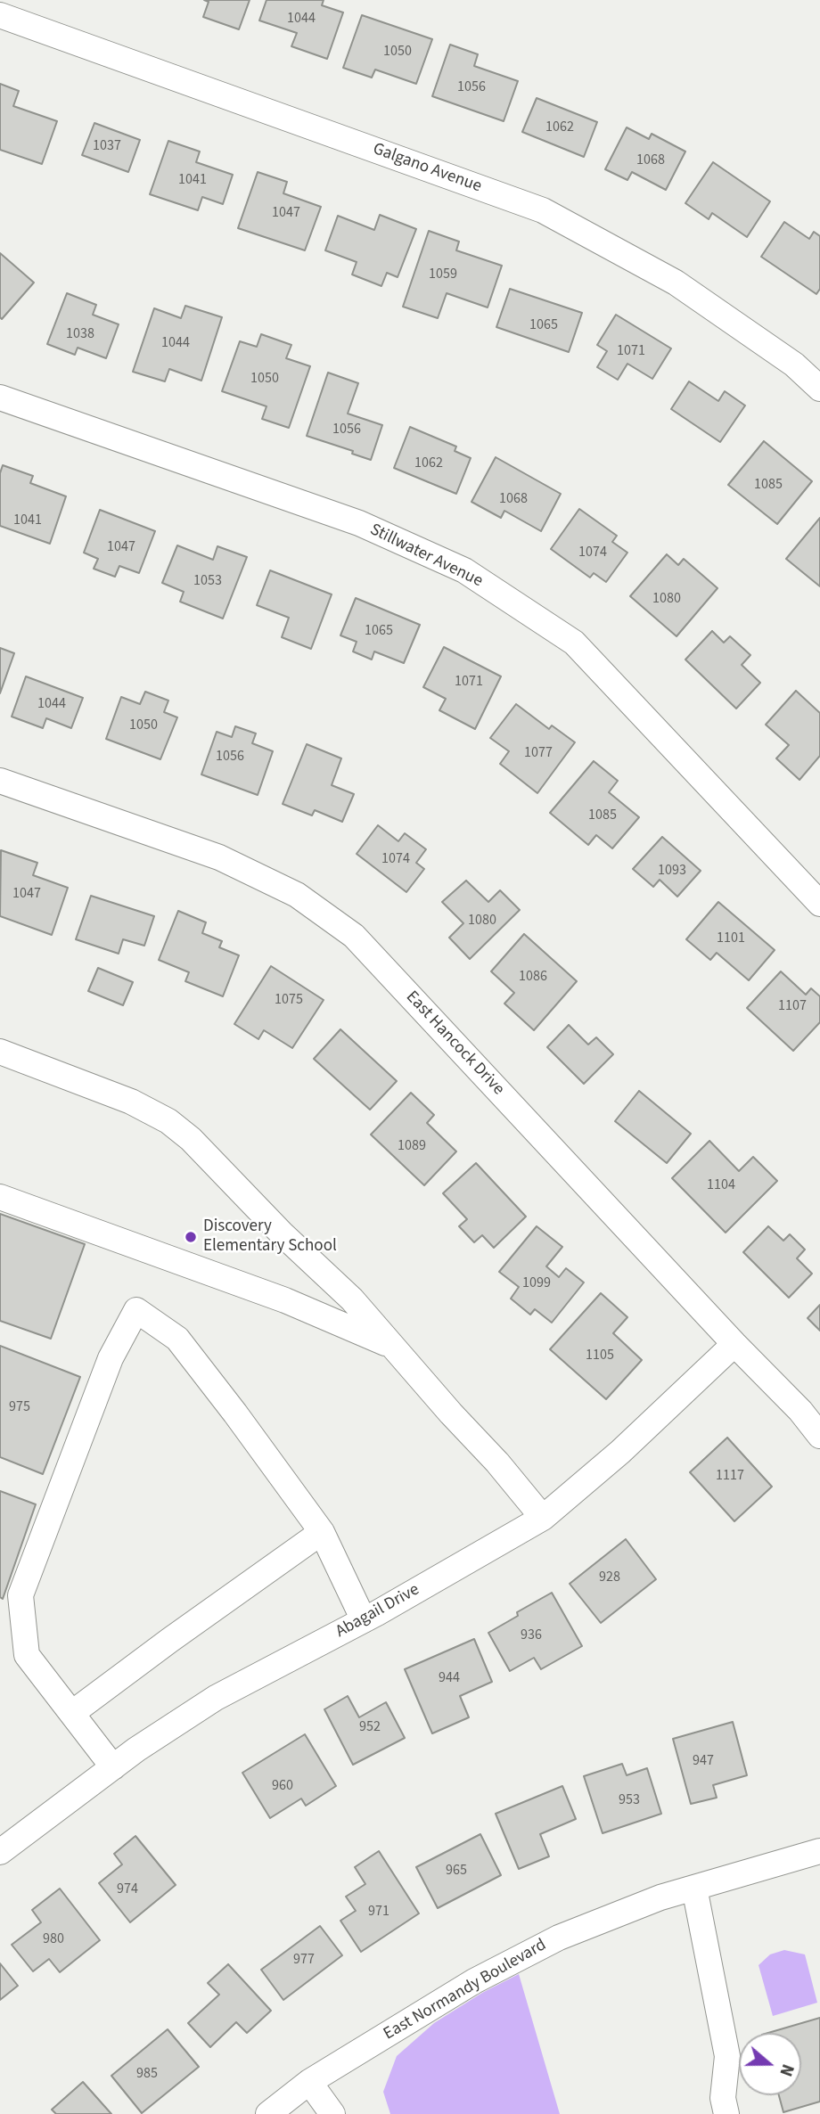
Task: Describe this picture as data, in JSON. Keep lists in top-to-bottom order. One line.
{"streets":{"street":["Galgano Avenue","Stillwater Avenue","East Hancock Drive","Abagail Drive","East Normandy Boulevard"]},"crossings":[["East Hancock Drive","Abagail Drive"]],"places":["Discovery Elementary School"],"house_numbers":["1044","1050","1056","1062","1037","1068","1041","1047","1059","1065","1038","1044","1071","1050","1056","1062","1085","1068","1041","1047","1074","1053","1080","1065","1071","1044","1050","1077","1056","1085","1074","1093","1047","1080","1101","1086","1075","1107","1089","1104","1099","1105","975","1117","928","936","944","952","947","960","953","965","974","971","980","977","985"],"north":"right"}
